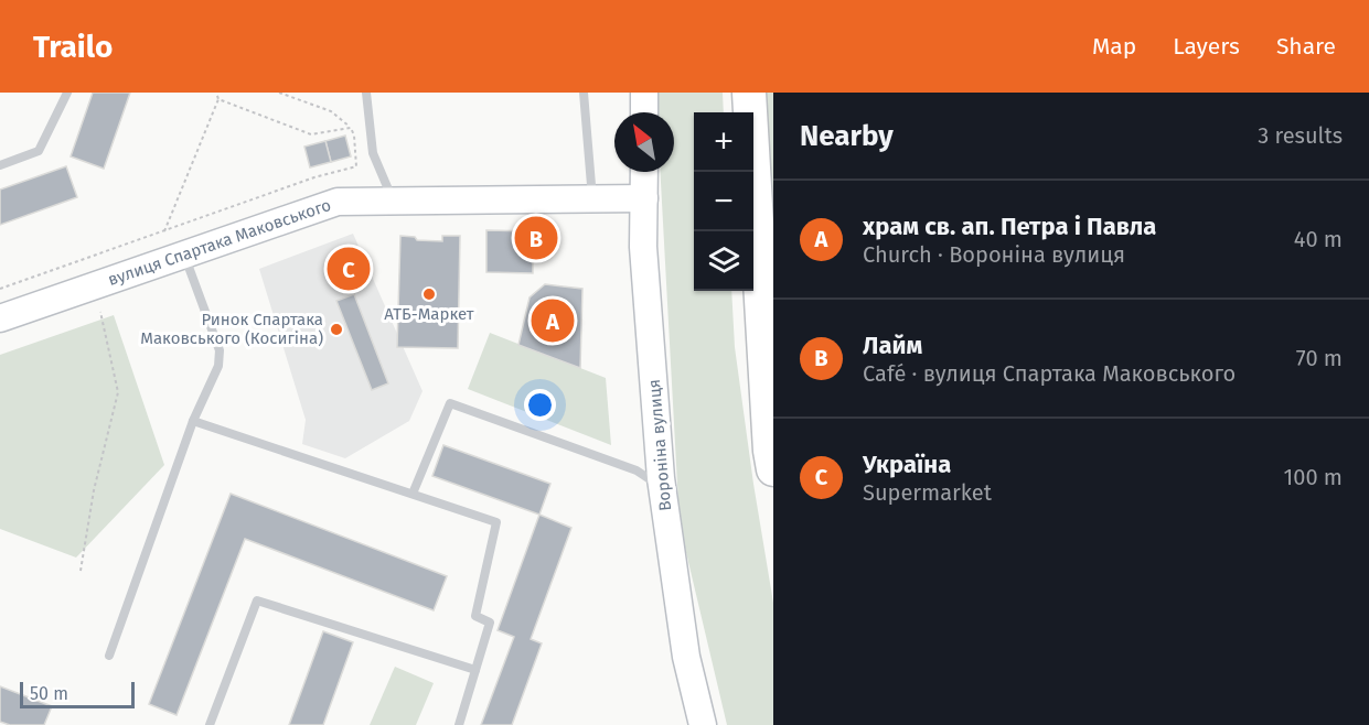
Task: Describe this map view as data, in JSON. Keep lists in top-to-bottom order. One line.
{"streets":{"street":["вулиця Спартака Маковського","Вороніна вулиця"]},"crossings":[["вулиця Спартака Маковського","Вороніна вулиця"]],"places":["АТБ-Маркет","Ринок Спартака Маковського (Косигіна)"],"scale_bar":"50 m","north":"top left","page":{"header":"Trailo","nav":["Map","Layers","Share"],"heading":["Nearby","3 results"],"map_buttons":["+","−"],"list":[{"mark":"A","name":"храм св. ап. Петра і Павла","note":"Church · Вороніна вулиця","value":"40 m"},{"mark":"B","name":"Лайм","note":"Café · вулиця Спартака Маковського","value":"70 m"},{"mark":"C","name":"Україна","note":"Supermarket","value":"100 m"}],"pins":["B","C","A"],"scale":"50 m"}}
